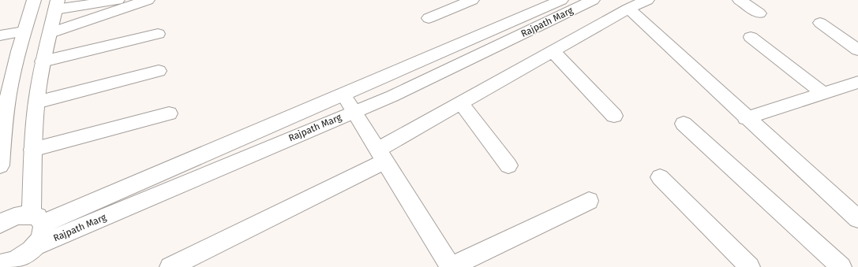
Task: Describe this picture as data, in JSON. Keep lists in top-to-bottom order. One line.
{"streets":{"street":["Rajpath Marg"]}}
